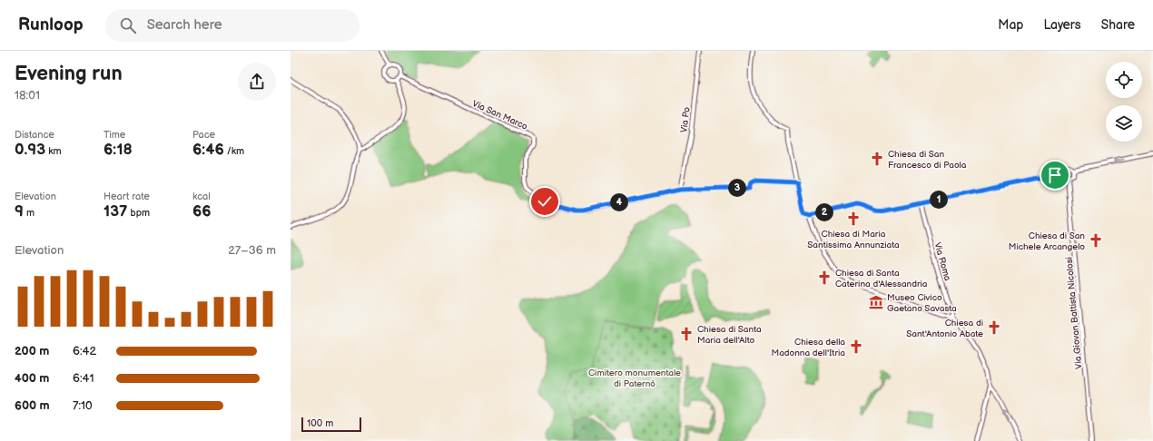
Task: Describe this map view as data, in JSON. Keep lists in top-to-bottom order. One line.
{"streets":{"street":["Via San Marco","Via Po","Via Roma","Via Giovan Battista Nicolosi"]},"crossings":[["Via San Marco","Via Po"]],"parks":["Cimitero monumentale di Paternò"],"places":{"church":["Chiesa di San Francesco di Paola","Chiesa di Maria Santissima Annunziata","Chiesa di San Michele Arcangelo","Chiesa di Santa Caterina d'Alessandria","Chiesa di Sant'Antonio Abate","Chiesa di Santa Maria dell'Alto","Chiesa della Madonna dell'Itria"],"museum":["Museo Civico Gaetano Savasta"]},"scale_bar":"100 m","page":{"header":"Runloop","search":"Search here","nav":["Map","Layers","Share"],"heading":["Evening run","18:01"],"stats":[["Distance","0.93 km"],["Time","6:18"],["Pace","6:46 /km"],["Elevation","9 m"],["Heart rate","137 bpm"],["kcal","66"]],"pins":["3","1","4","2"],"chart":["Elevation","27–36 m"],"list":[{"name":"200 m","note":"6:42"},{"name":"400 m","note":"6:41"},{"name":"600 m","note":"7:10"}],"scale":"100 m"}}
